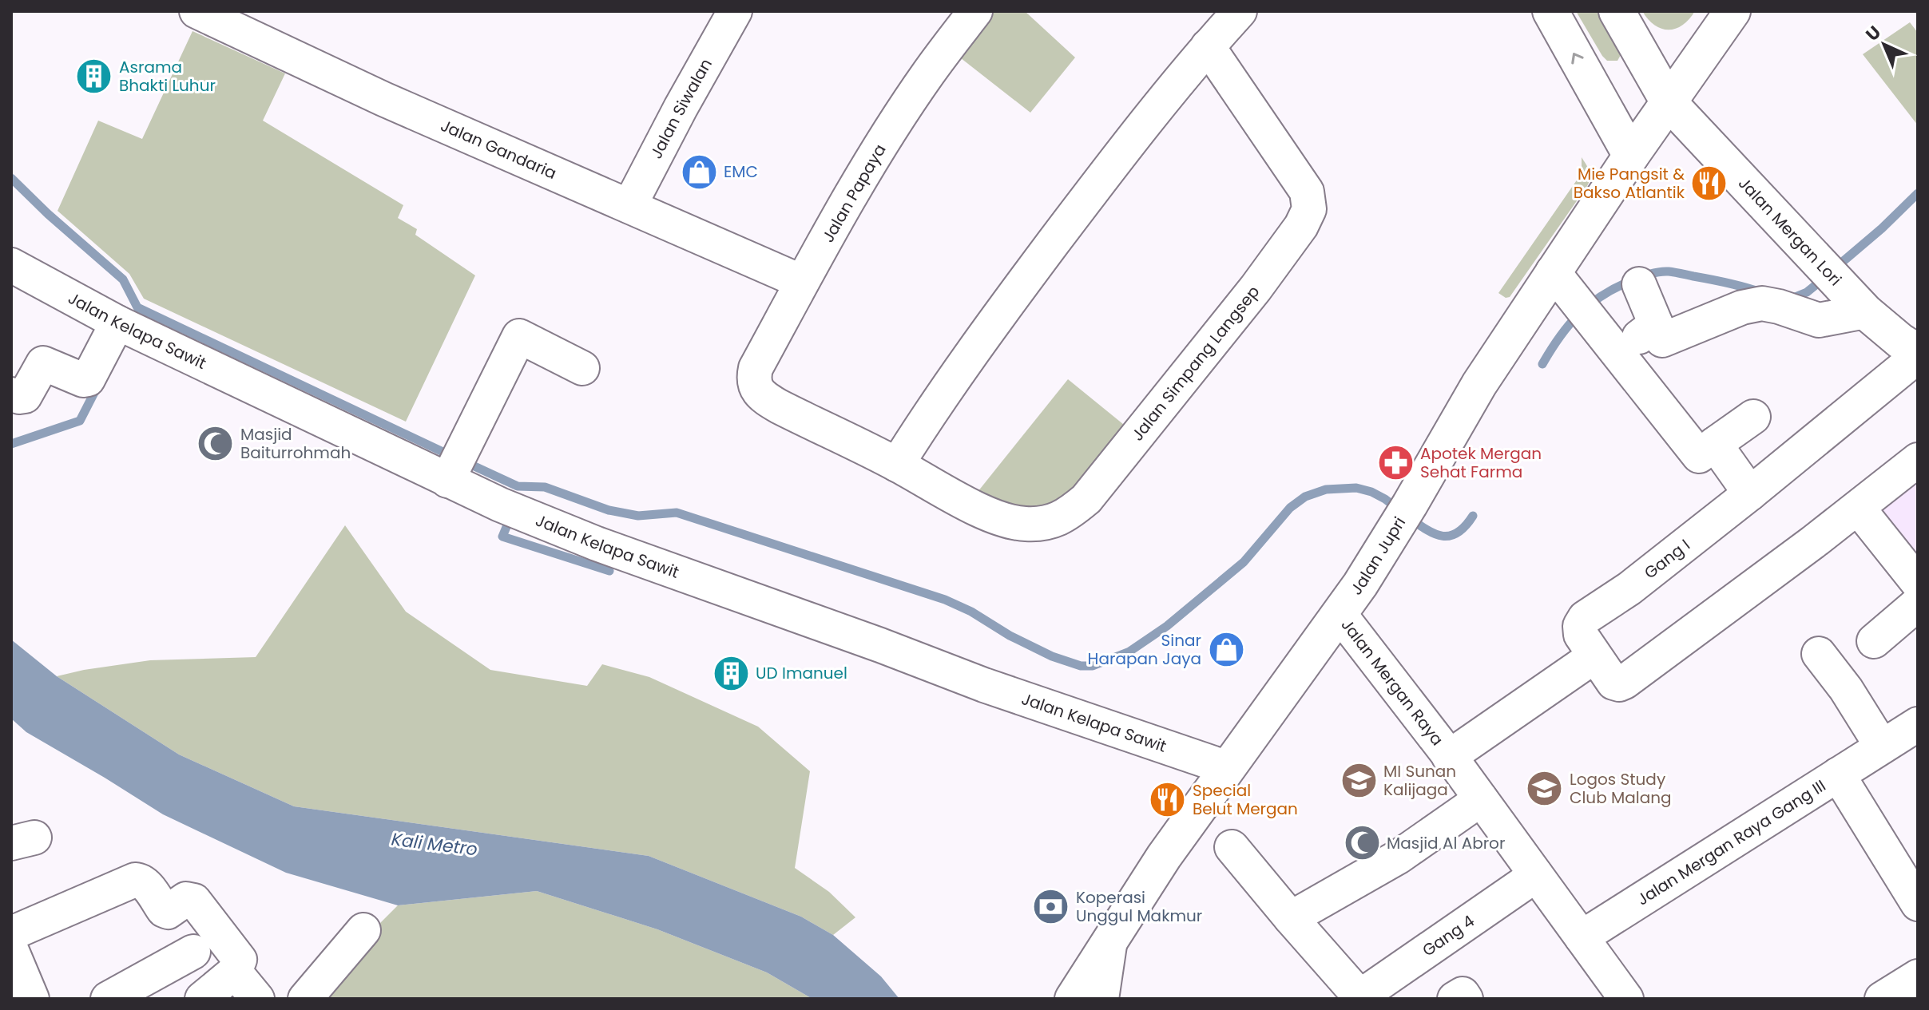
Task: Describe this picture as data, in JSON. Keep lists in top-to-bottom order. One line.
{"streets":{"main road":["Jalan Mergan Lori","Jalan Jupri"],"street":["Jalan Siwalan","Jalan Gandaria","Jalan Papaya","Jalan Kelapa Sawit","Jalan Simpang Langsep","Gang I","Jalan Mergan Raya","Jalan Mergan Raya Gang III","Gang 4"]},"crossings":[["Jalan Siwalan","Jalan Gandaria"],["Jalan Gandaria","Jalan Papaya"],["Jalan Papaya","Jalan Simpang Langsep"],["Jalan Mergan Lori","Jalan Jupri"],["Jalan Mergan Lori","Gang I"],["Jalan Kelapa Sawit","Jalan Jupri"],["Jalan Jupri","Jalan Mergan Raya"],["Jalan Mergan Raya","Jalan Mergan Raya Gang III"],["Jalan Mergan Raya","Gang 4"]],"water":["Kali Metro"],"places":{"building":["Asrama Bhakti Luhur","UD Imanuel"],"shop":["EMC","Sinar Harapan Jaya"],"restaurant":["Mie Pangsit & Bakso Atlantik","Special Belut Mergan"],"mosque":["Masjid Baiturrohmah","Masjid Al Abror"],"pharmacy":["Apotek Mergan Sehat Farma"],"school or university":["MI Sunan Kalijaga","Logos Study Club Malang"],"bank":["Koperasi Unggul Makmur"]},"north":"top left"}
